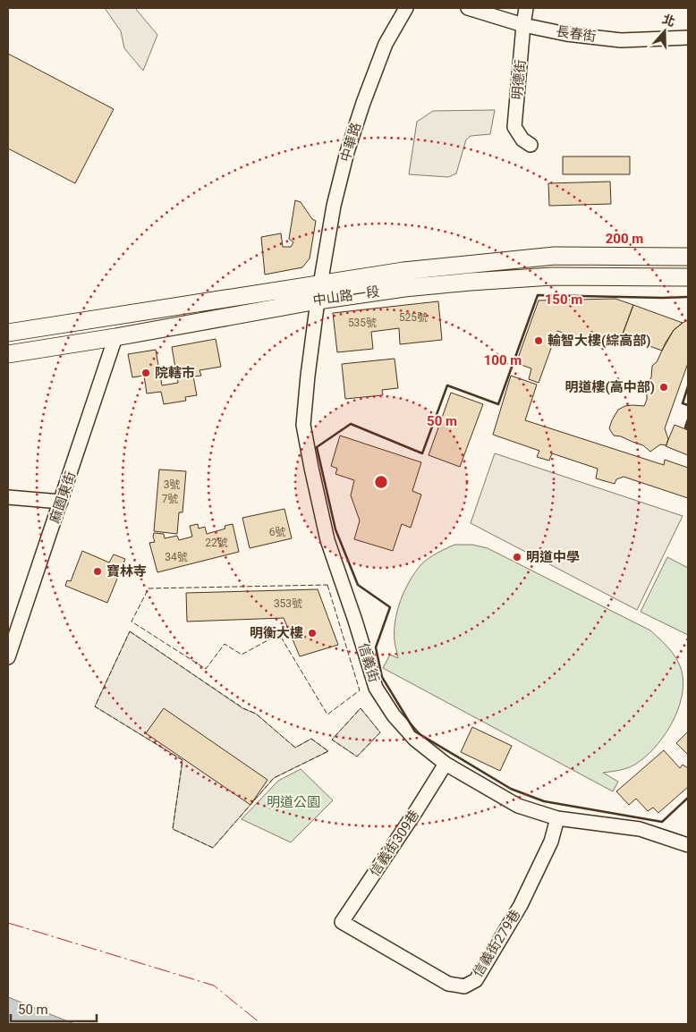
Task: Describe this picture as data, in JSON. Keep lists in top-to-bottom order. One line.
{"streets":{"main road":["中山路一段"],"street":["長春街","明德街","中華路","麻園東街","信義街","信義街309巷","信義街279巷"]},"crossings":[["長春街","明德街"],["中華路","中山路一段"],["中華路","信義街"],["中山路一段","麻園東街"],["中山路一段","信義街"],["信義街","信義街309巷"],["信義街","信義街279巷"],["信義街309巷","信義街279巷"]],"parks":["明道公園"],"places":["輸智大樓(綜高部)","院轄市","明道樓(高中部)","明道中學","寶林寺","明衡大樓"],"house_numbers":["525號","535號","3號","7號","6號","22號","34號","353號"],"scale_bar":"50 m","north":"top","rings":["200 m","150 m","100 m","50 m"]}
